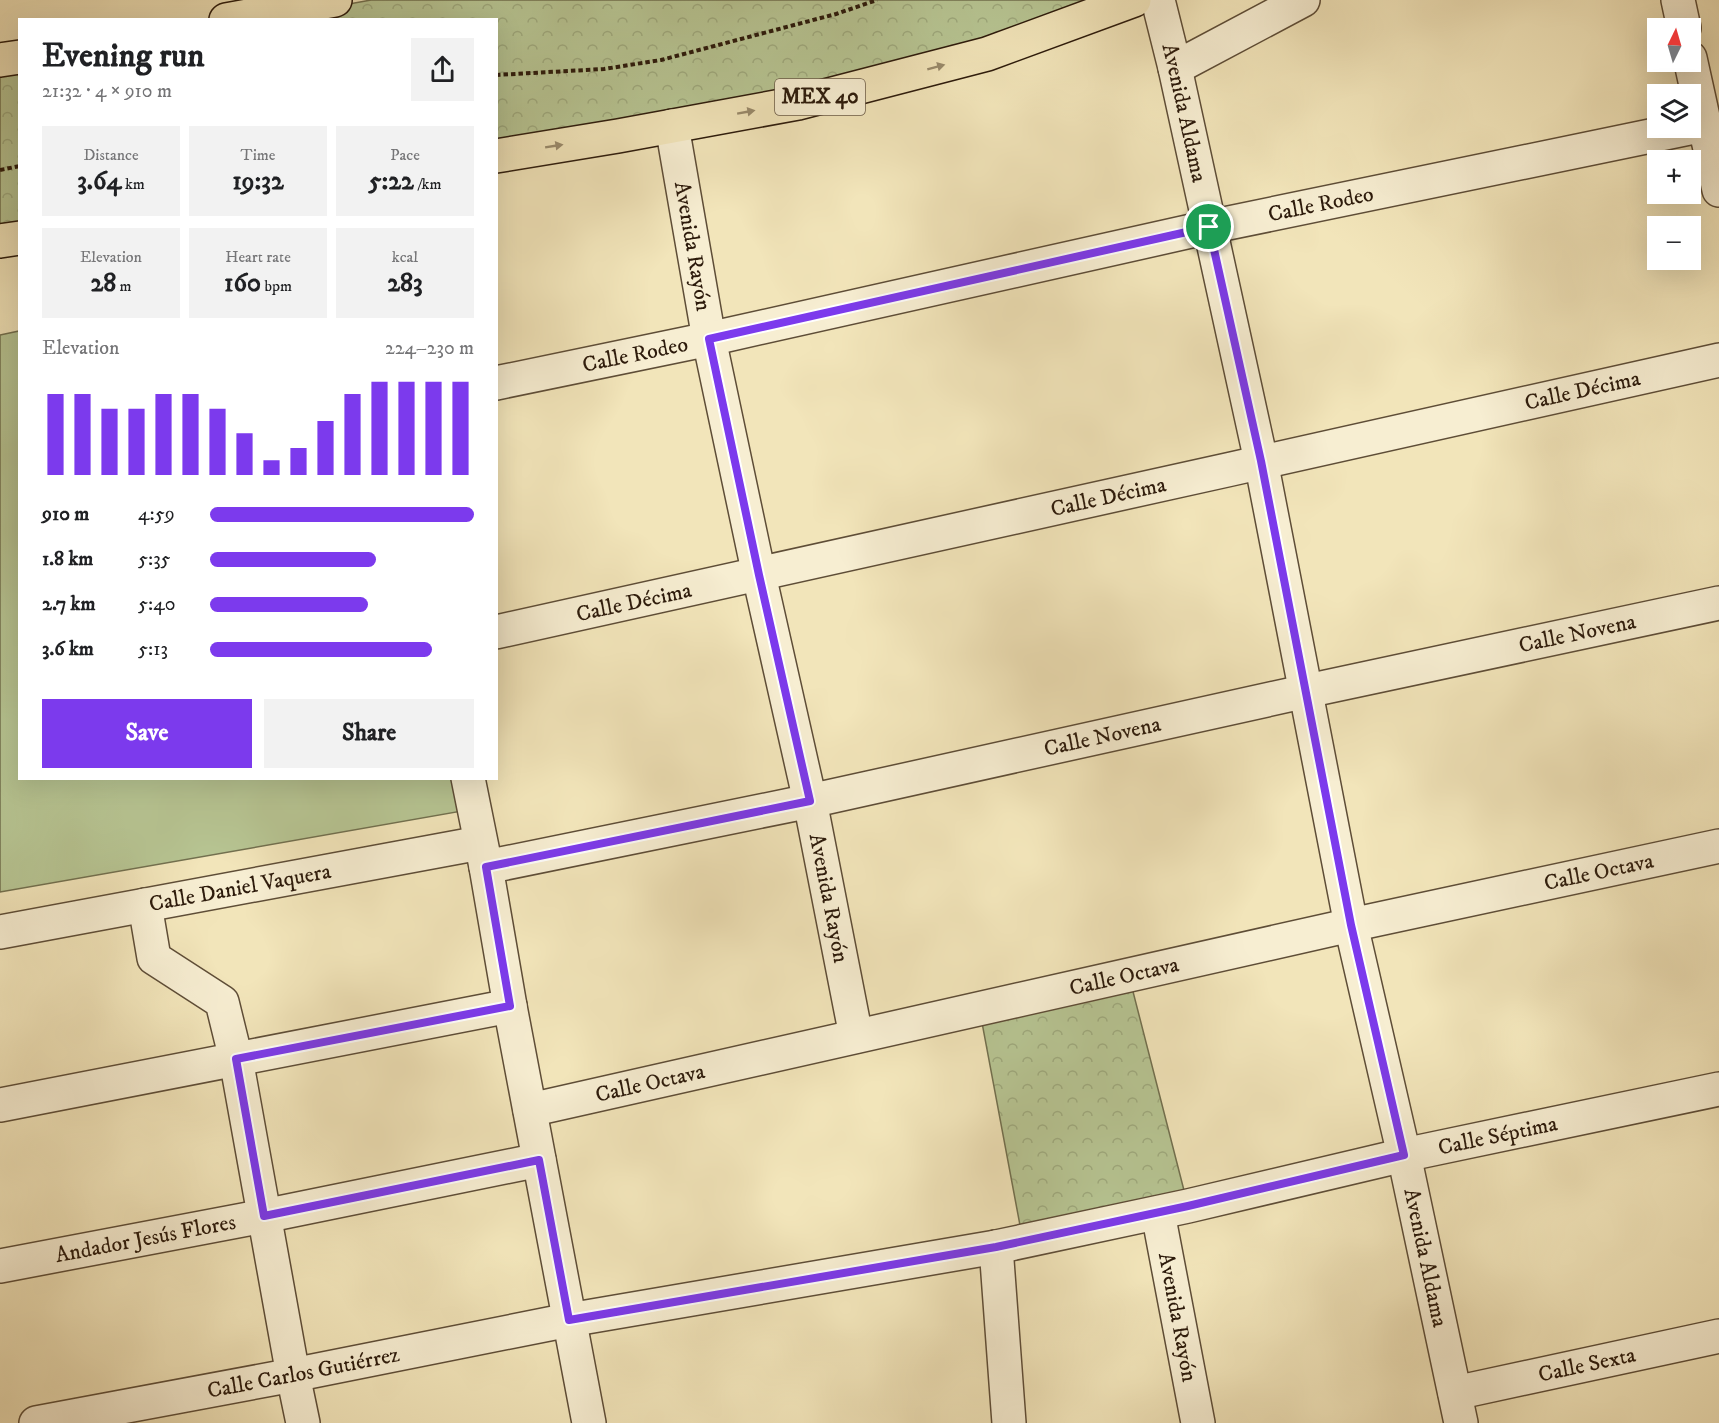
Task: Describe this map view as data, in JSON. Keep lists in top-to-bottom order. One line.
{"streets":{"highway":["MEX 40"],"street":["Avenida Aldama","Calle Rodeo","Avenida Rayón","Calle Décima","Calle Novena","Calle Octava","Calle Daniel Vaquera","Calle Séptima","Andador Jesús Flores","Calle Sexta","Calle Carlos Gutiérrez"]},"crossings":[["MEX 40","Avenida Rayón"],["Avenida Aldama","Calle Rodeo"],["Avenida Aldama","Calle Décima"],["Avenida Aldama","Calle Novena"],["Avenida Aldama","Calle Octava"],["Avenida Aldama","Calle Séptima"],["Avenida Aldama","Calle Sexta"],["Calle Rodeo","Avenida Rayón"],["Avenida Rayón","Calle Décima"],["Avenida Rayón","Calle Novena"],["Avenida Rayón","Calle Octava"],["Avenida Rayón","Calle Séptima"],["Calle Novena","Calle Daniel Vaquera"],["Calle Séptima","Calle Carlos Gutiérrez"]],"north":"top","page":{"map_buttons":["+","−"],"heading":["Evening run","21:32 · 4 × 910 m"],"stats":[["Distance","3.64 km"],["Time","19:32"],["Pace","5:22 /km"],["Elevation","28 m"],["Heart rate","160 bpm"],["kcal","283"]],"chart":["Elevation","224–230 m"],"list":[{"name":"910 m","note":"4:59"},{"name":"1.8 km","note":"5:35"},{"name":"2.7 km","note":"5:40"},{"name":"3.6 km","note":"5:13"}],"buttons":["Save","Share"]}}
